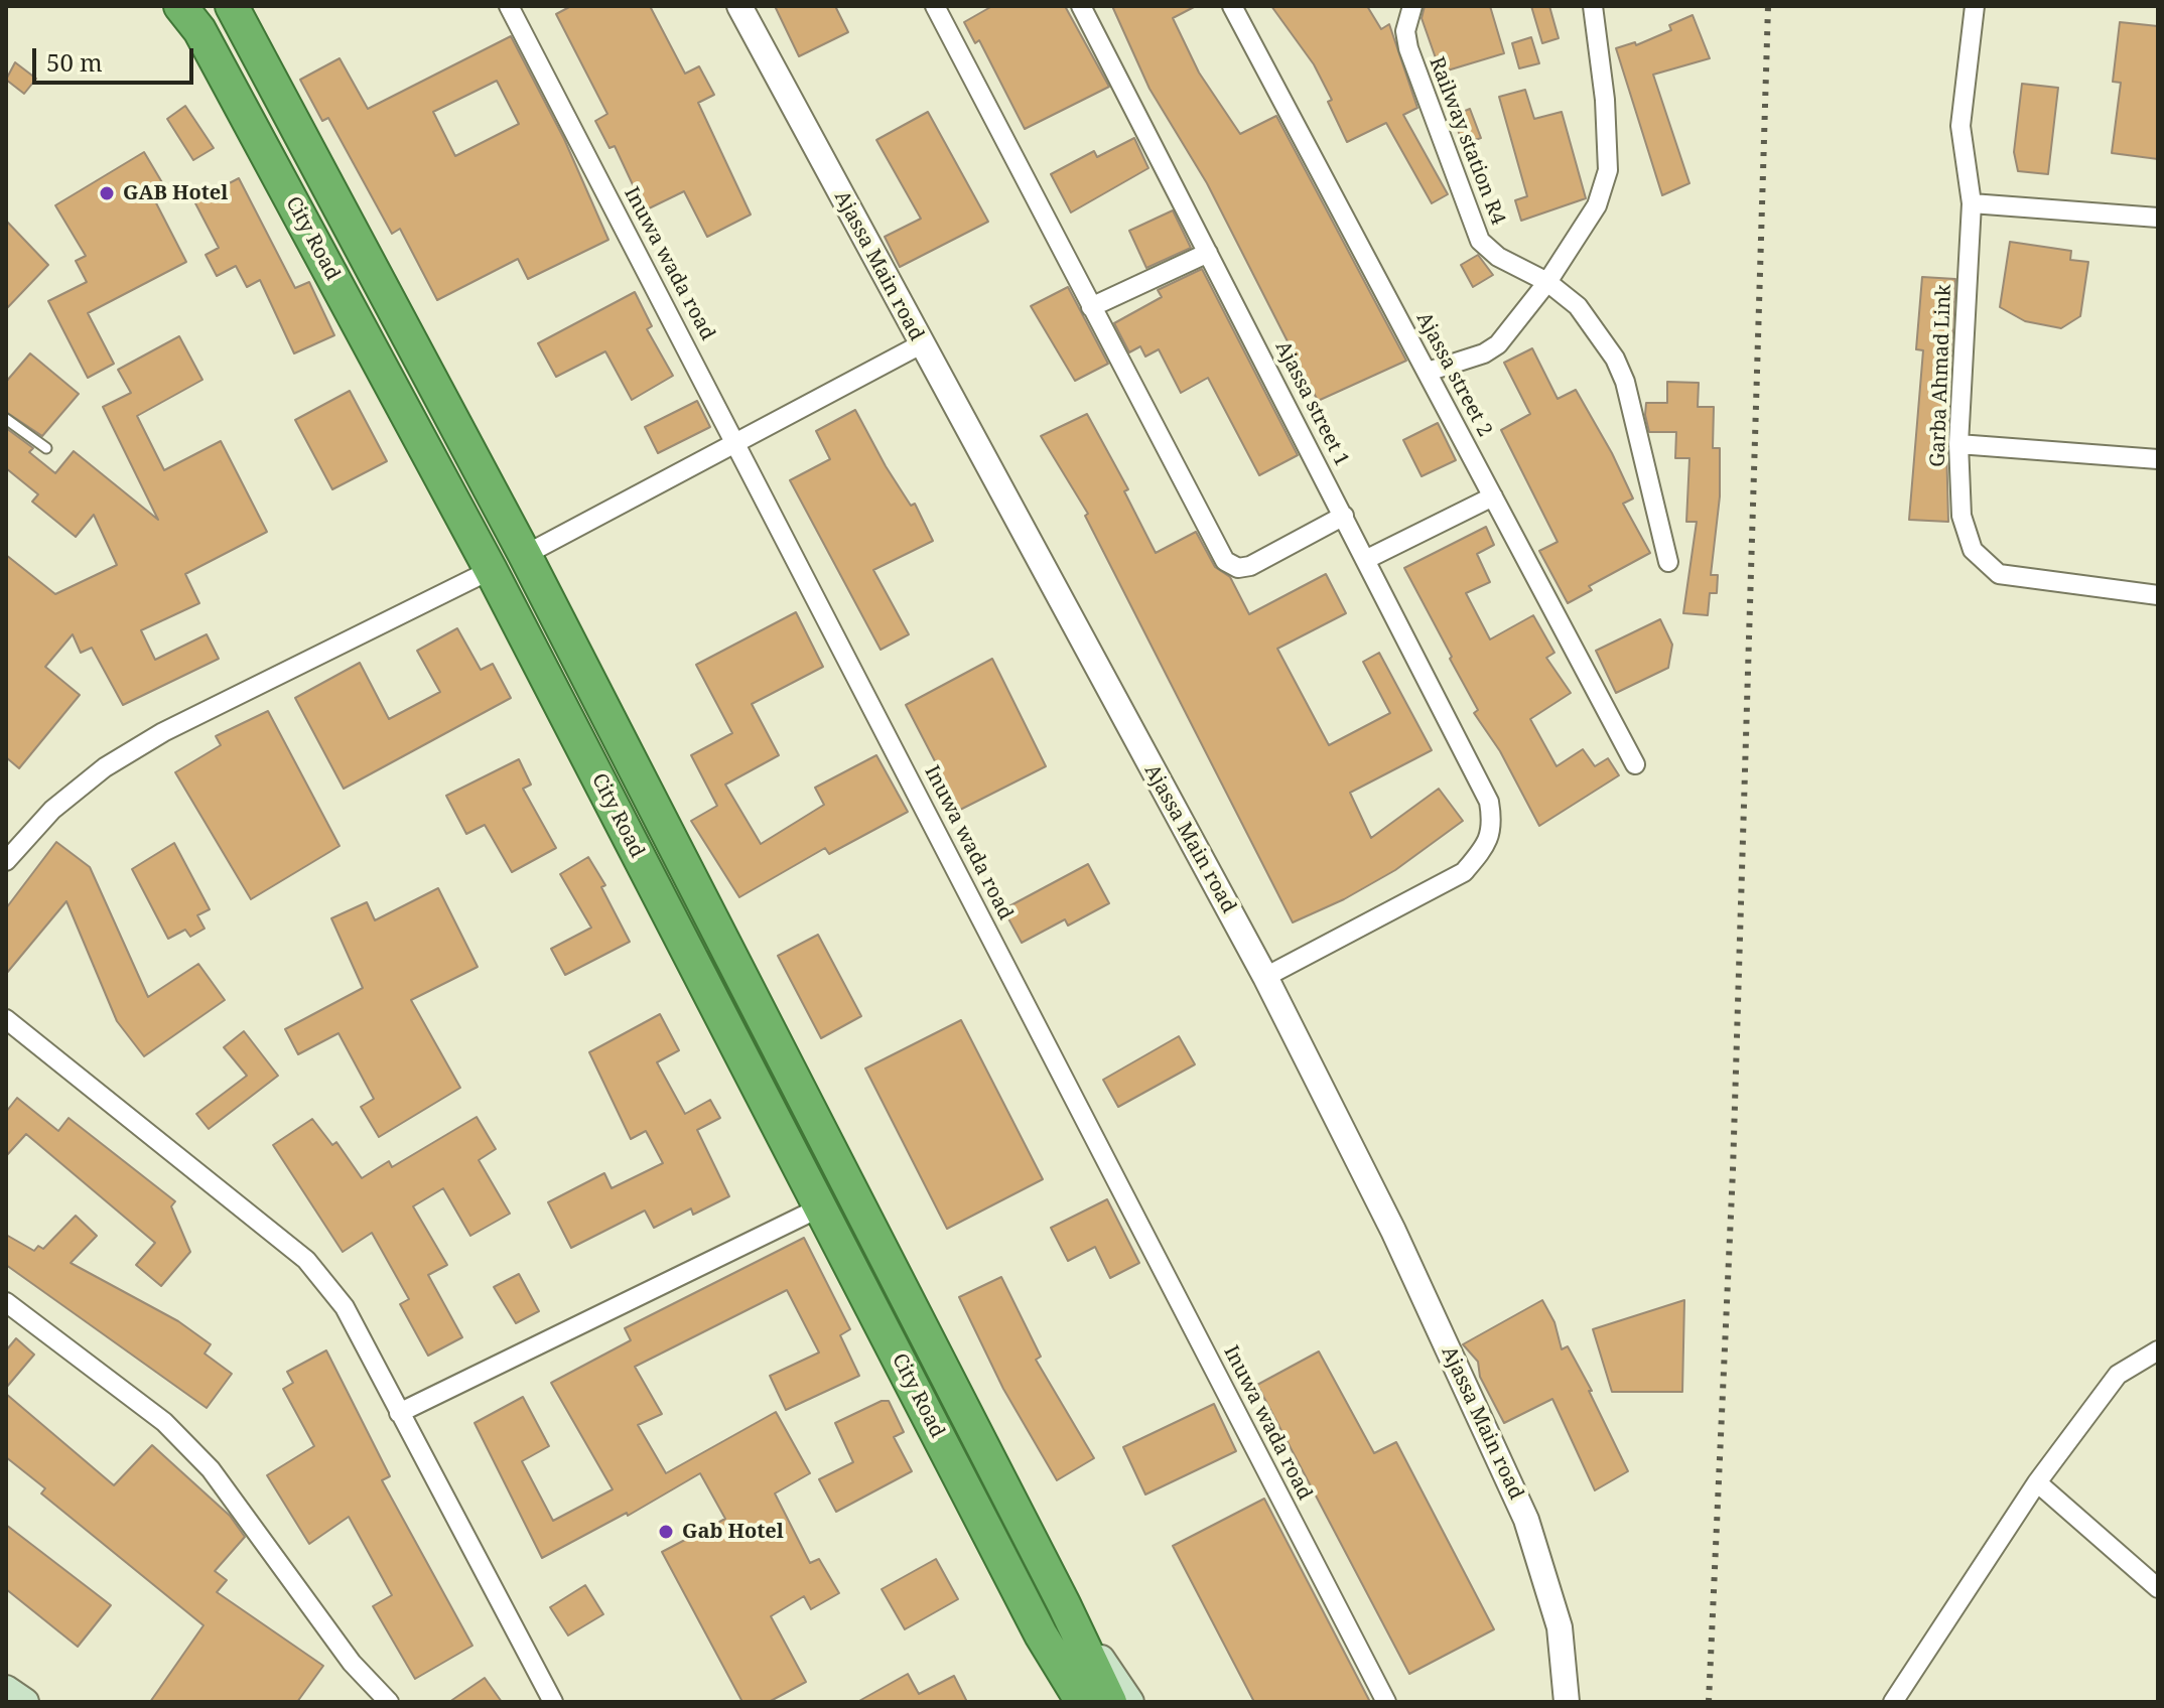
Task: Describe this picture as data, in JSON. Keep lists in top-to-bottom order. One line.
{"streets":{"highway":["City Road"],"street":["Railway station R4","Inuwa wada road","Ajassa Main road","Ajassa street 2","Garba Ahmad Link","Ajassa street 1"]},"crossings":[["Ajassa Main road","Ajassa street 1"]],"places":["GAB Hotel","Gab Hotel"],"scale_bar":"50 m"}
